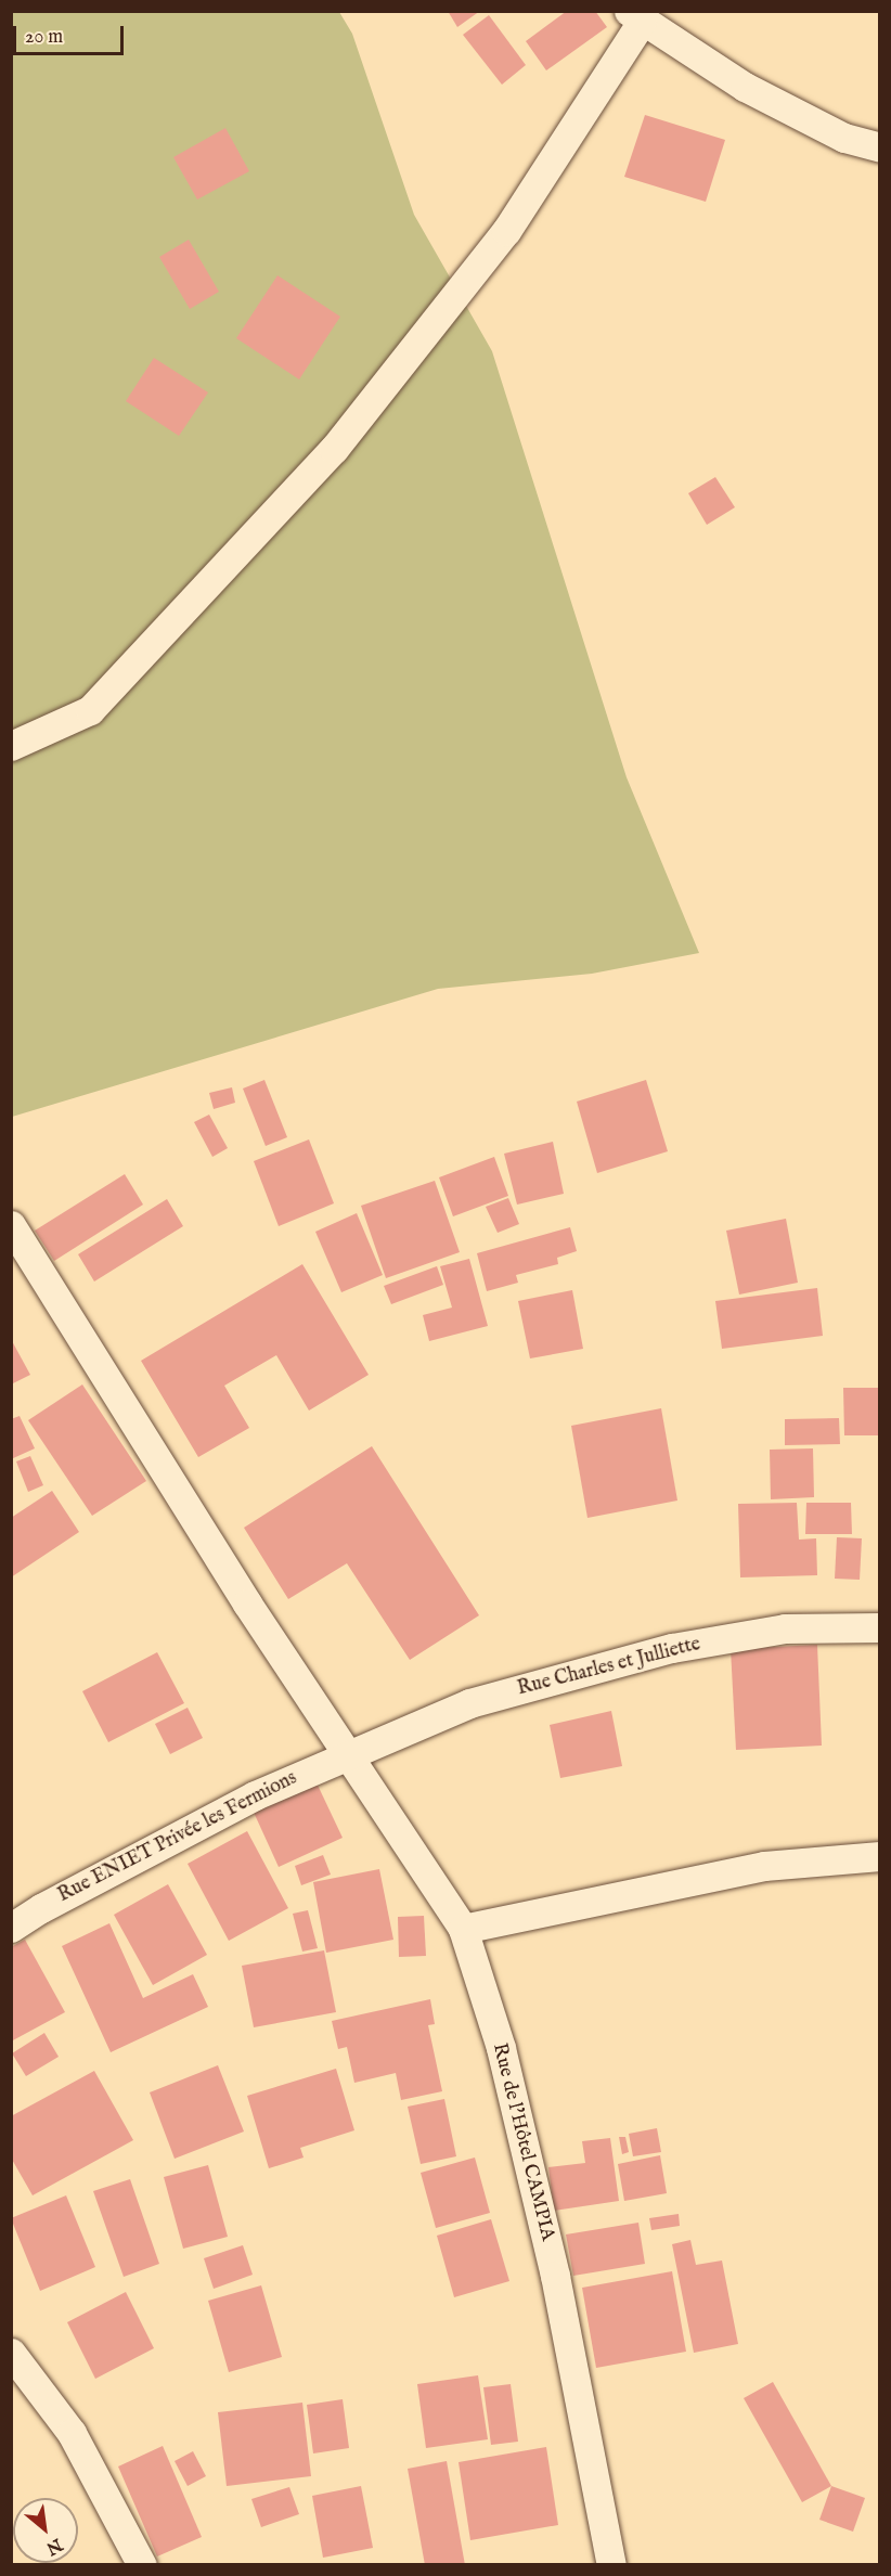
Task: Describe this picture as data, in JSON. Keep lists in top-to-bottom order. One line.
{"streets":{"street":["Rue Charles et Julliette","Rue ENIET Privée les Fermions","Rue de l'Hôtel CAMPIA"]},"crossings":[["Rue Charles et Julliette","Rue ENIET Privée les Fermions"],["Rue Charles et Julliette","Rue de l'Hôtel CAMPIA"],["Rue ENIET Privée les Fermions","Rue de l'Hôtel CAMPIA"]],"scale_bar":"20 m","north":"bottom right"}
